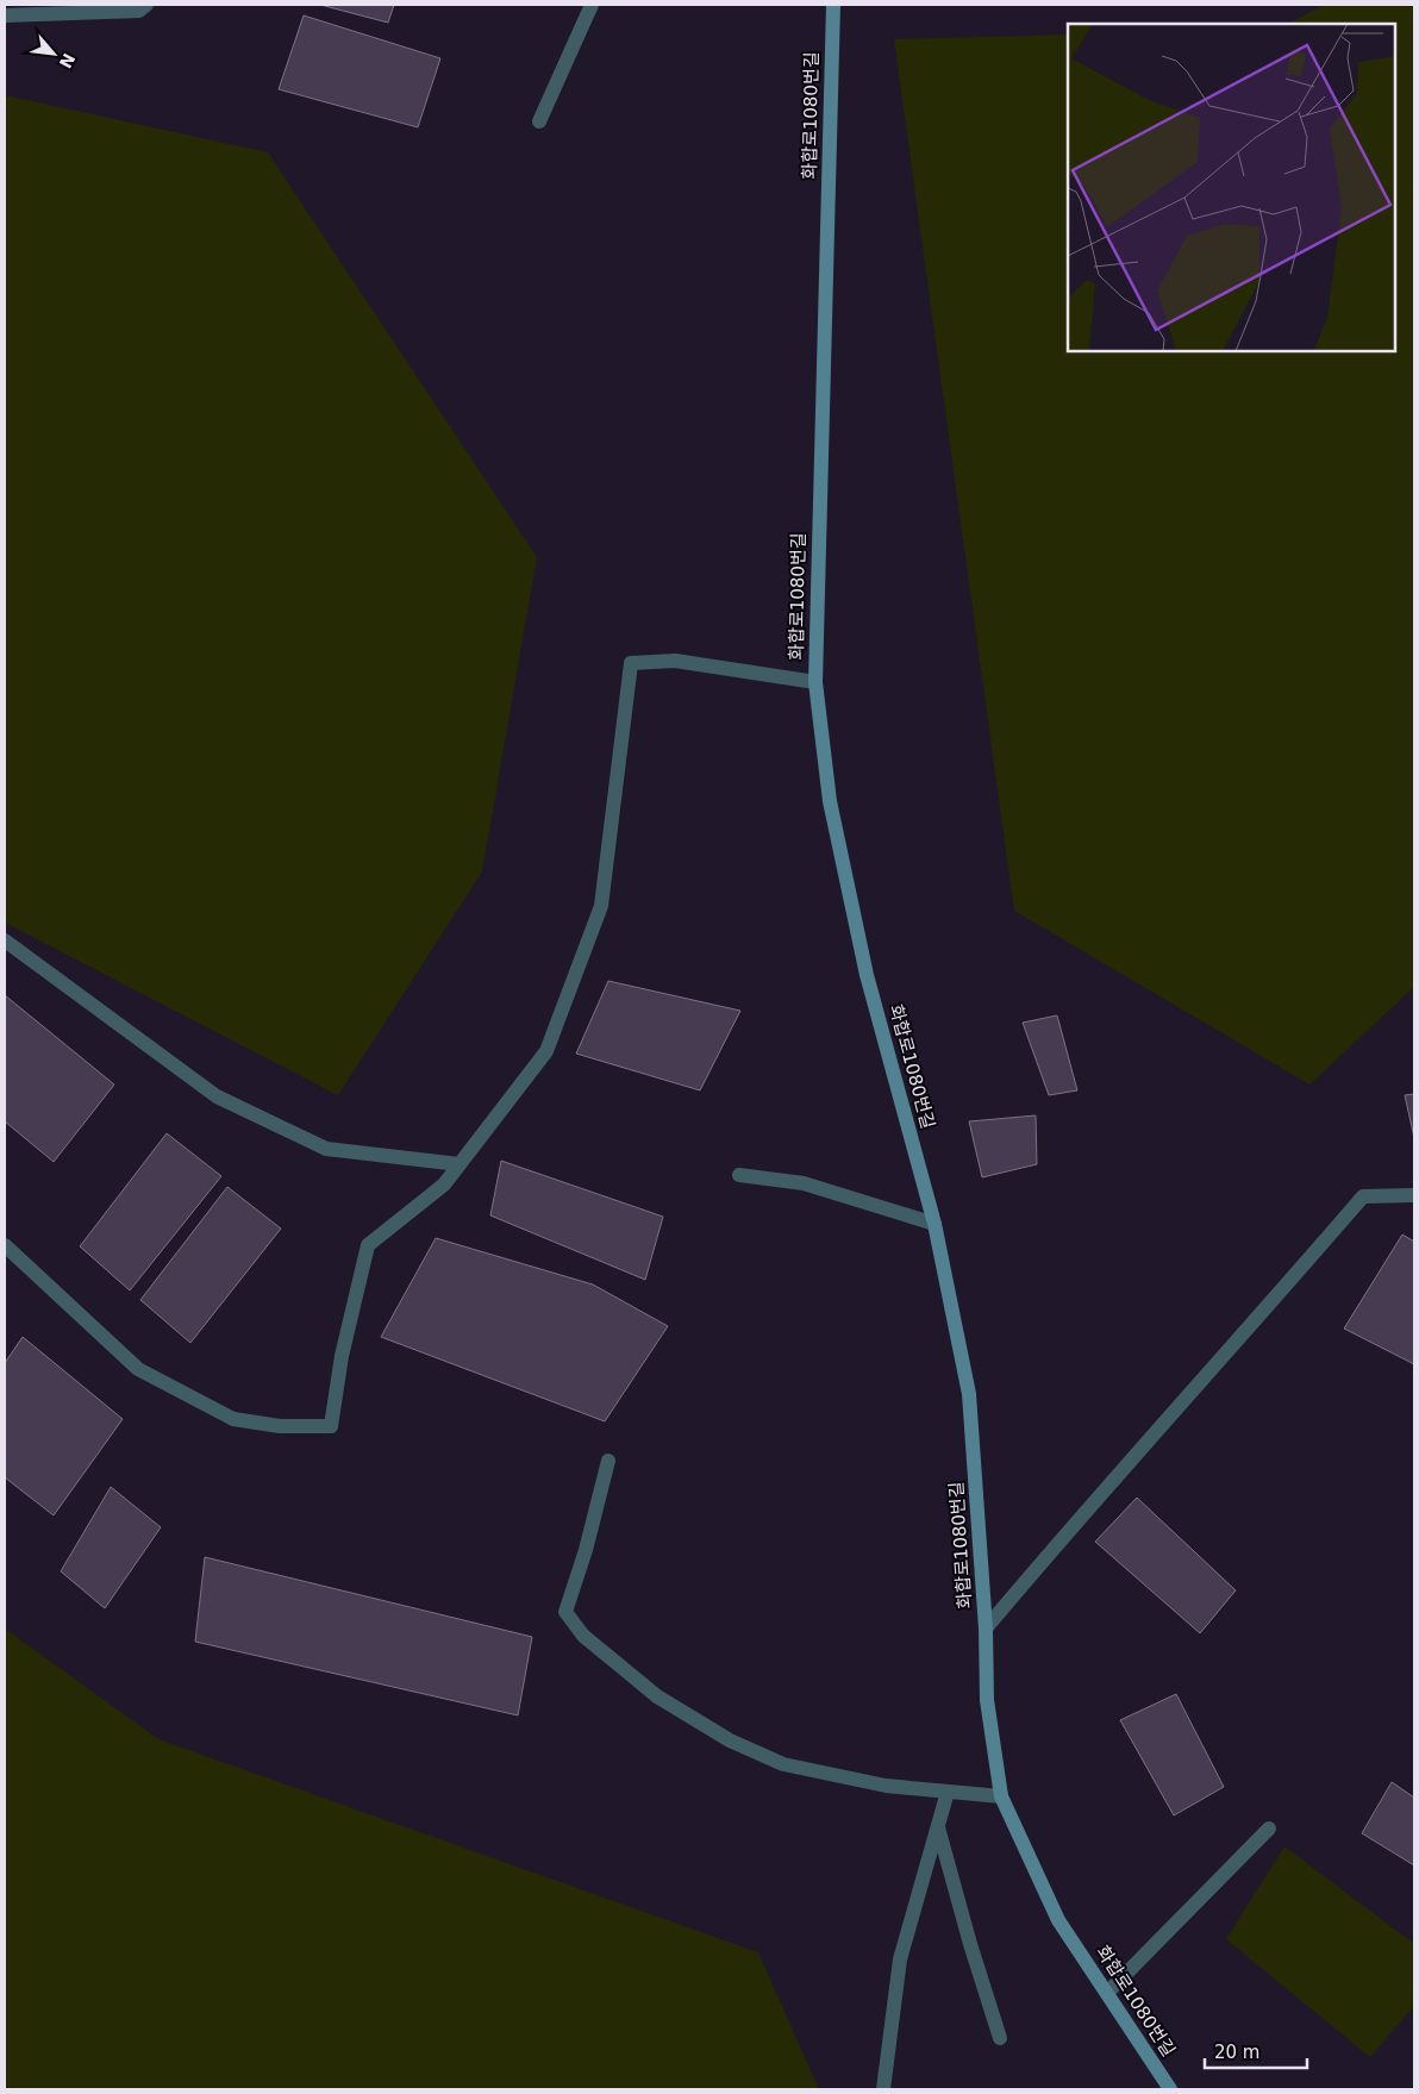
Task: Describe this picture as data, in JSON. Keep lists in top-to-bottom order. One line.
{"streets":{"street":["화합로1080번길"]},"scale_bar":"20 m","north":"bottom right"}
